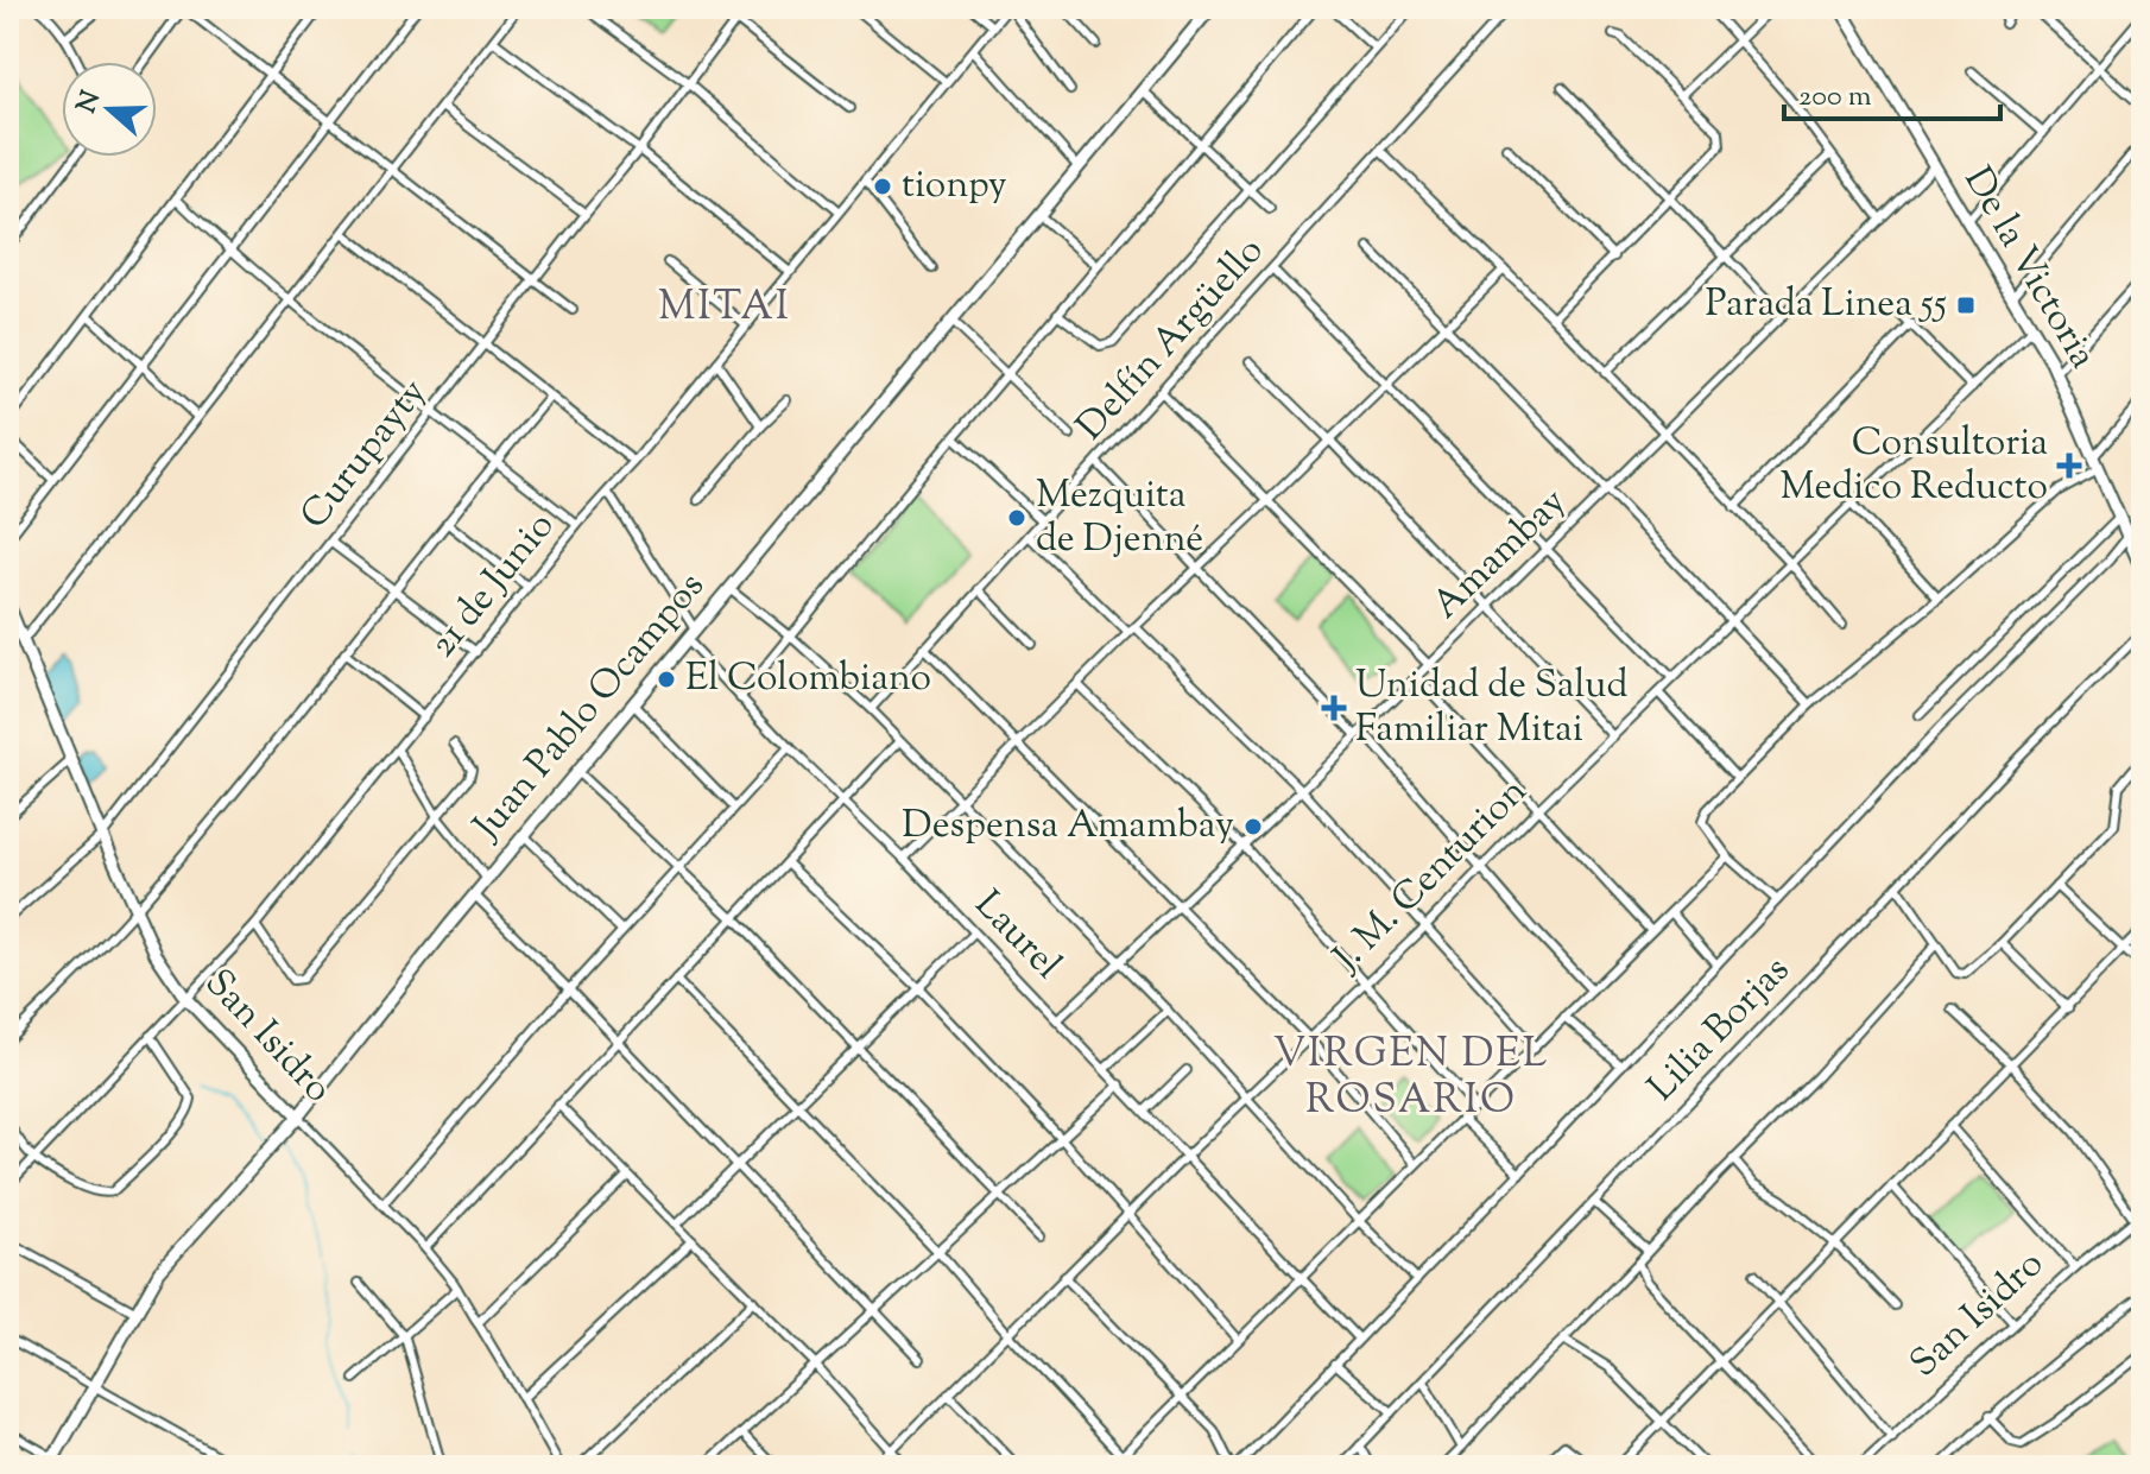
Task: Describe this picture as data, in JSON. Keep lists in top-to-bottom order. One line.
{"streets":{"street":["De la Victoria","Delfín Argüello","Curupayty","Amambay","21 de Junio","Juan Pablo Ocampos","J. M. Centurion","Laurel","Lilia Borjas","San Isidro"]},"crossings":[["De la Victoria","Amambay"],["De la Victoria","J. M. Centurion"],["Curupayty","San Isidro"],["Amambay","Laurel"],["21 de Junio","San Isidro"],["Juan Pablo Ocampos","Laurel"],["Juan Pablo Ocampos","San Isidro"],["J. M. Centurion","Laurel"]],"districts":["MITAI","VIRGEN DEL ROSARIO"],"places":{"other":["tionpy","Mezquita de Djenné","El Colombiano","Despensa Amambay"],"transit":["Parada Linea 55"],"health":["Consultoria Medico Reducto","Unidad de Salud Familiar Mitai"]},"scale_bar":"200 m","north":"left"}
